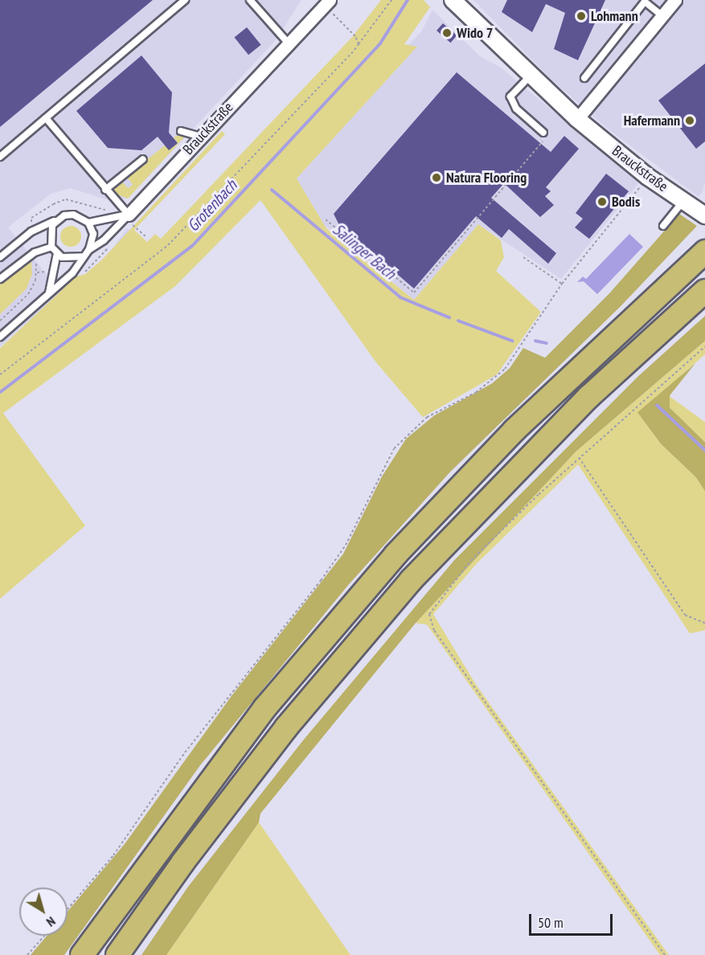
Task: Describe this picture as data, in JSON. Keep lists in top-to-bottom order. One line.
{"streets":{"street":["Brauckstraße"]},"water":["Grotenbach","Salinger Bach"],"places":["Lohmann","Wido 7","Hafermann","Natura Flooring","Bodis"],"scale_bar":"50 m","north":"bottom right"}
